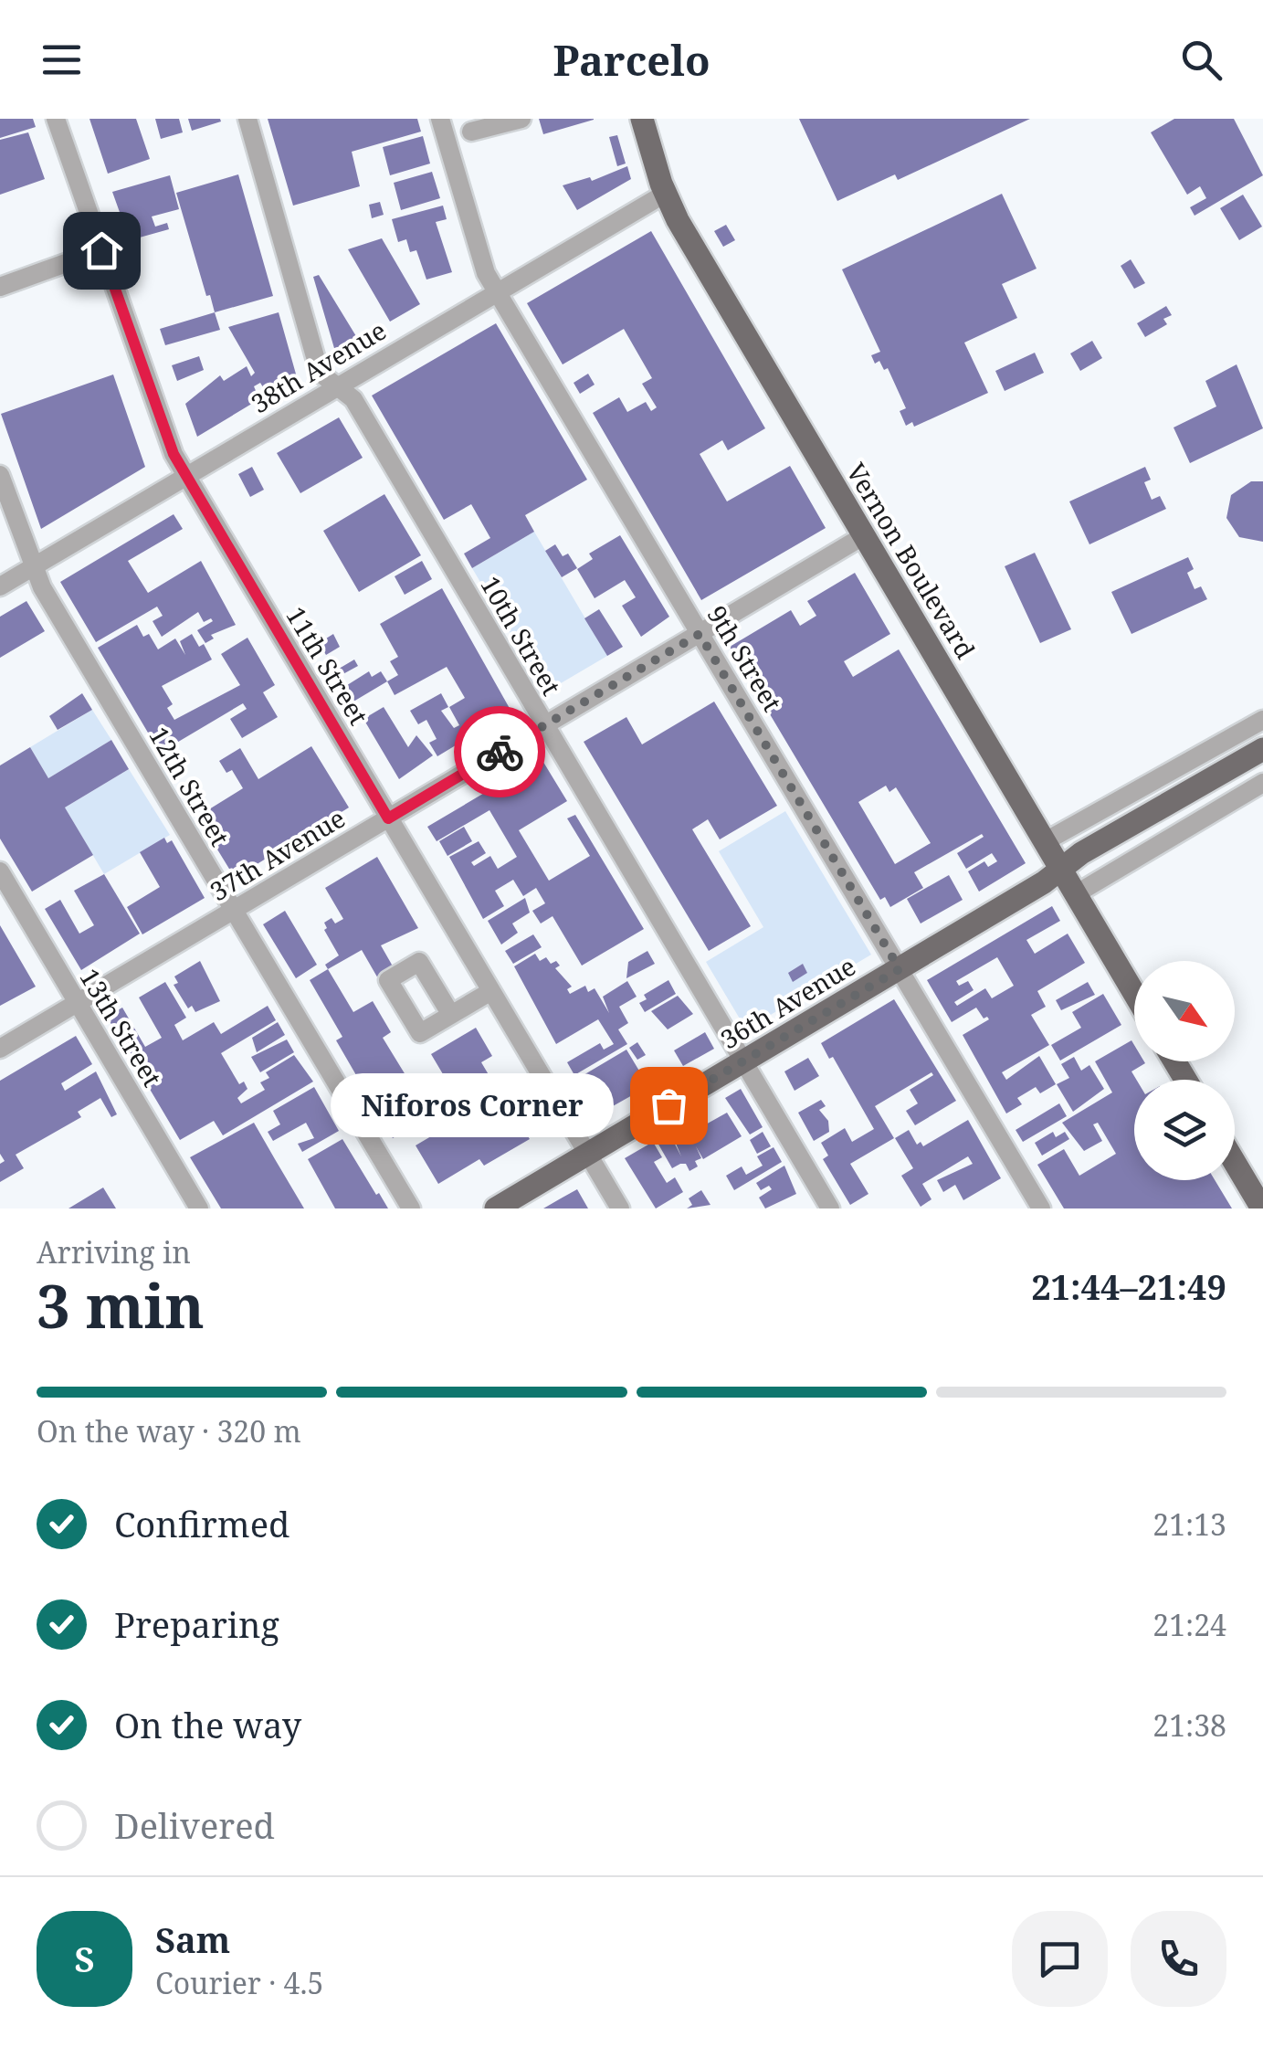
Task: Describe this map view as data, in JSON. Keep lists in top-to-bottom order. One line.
{"streets":{"main road":["Vernon Boulevard","36th Avenue"],"street":["38th Avenue","10th Street","9th Street","11th Street","12th Street","37th Avenue","13th Street"]},"crossings":[["38th Avenue","Vernon Boulevard"],["38th Avenue","10th Street"],["38th Avenue","9th Street"],["38th Avenue","11th Street"],["38th Avenue","12th Street"],["Vernon Boulevard","37th Avenue"],["Vernon Boulevard","36th Avenue"],["10th Street","37th Avenue"],["10th Street","36th Avenue"],["9th Street","37th Avenue"],["9th Street","36th Avenue"],["11th Street","37th Avenue"],["11th Street","36th Avenue"],["12th Street","37th Avenue"],["37th Avenue","13th Street"]],"places":["Niforos Corner"],"north":"bottom right","page":{"header":"Parcelo","bubble":"Niforos Corner","heading":["3 min","Arriving in","21:44–21:49"],"panel":["Sam","Courier · 4.5"],"bar":"On the way · 320 m","list":[["Confirmed","21:13"],["Preparing","21:24"],["On the way","21:38"],"Delivered"],"round":"S"}}
